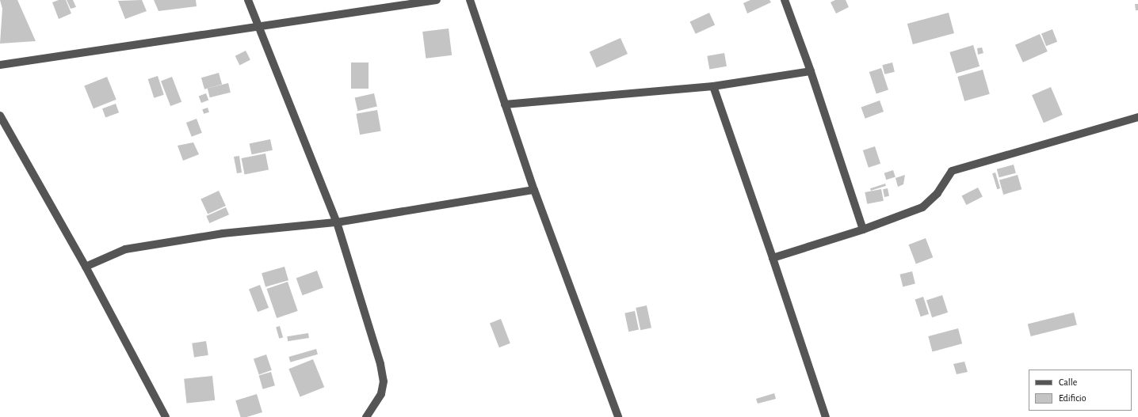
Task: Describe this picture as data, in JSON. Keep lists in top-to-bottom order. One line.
{"legend":["Calle","Edificio"]}
